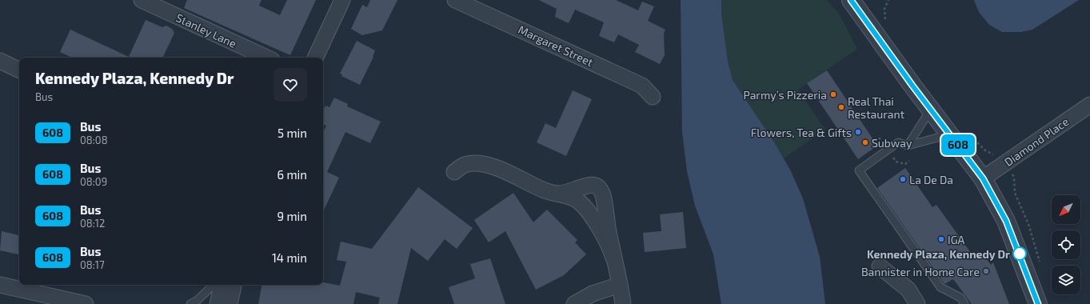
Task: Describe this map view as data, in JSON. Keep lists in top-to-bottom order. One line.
{"streets":{"street":["Stanley Lane","Margaret Street","Diamond Place"]},"places":["Parmy’s Pizzeria","Real Thai Restaurant","Flowers, Tea & Gifts","Subway","La De Da","IGA","Kennedy Plaza, Kennedy Dr","Bannister in Home Care"],"lines":["bus line 608"],"north":"bottom left","page":{"on_map":"608","heading":["Kennedy Plaza, Kennedy Dr","Bus"],"list":[{"mark":"608","name":"Bus","note":"08:08","value":"5 min"},{"mark":"608","name":"Bus","note":"08:09","value":"6 min"},{"mark":"608","name":"Bus","note":"08:12","value":"9 min"},{"mark":"608","name":"Bus","note":"08:17","value":"14 min"}]}}
